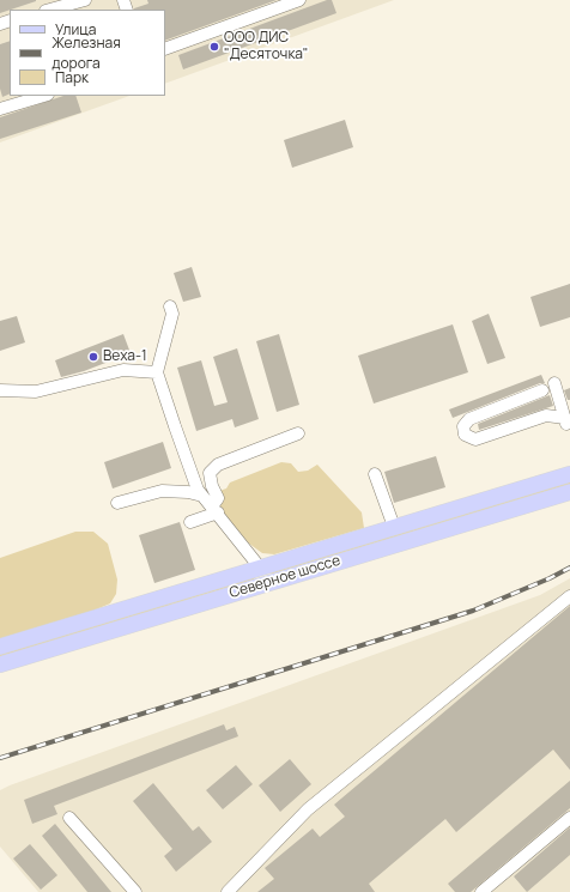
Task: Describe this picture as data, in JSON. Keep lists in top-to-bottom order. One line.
{"streets":{"main road":["Северное шоссе"]},"places":["ООО ДИС \"Десяточка\"","Веха-1"],"legend":["Улица","Железная дорога","Парк"]}
